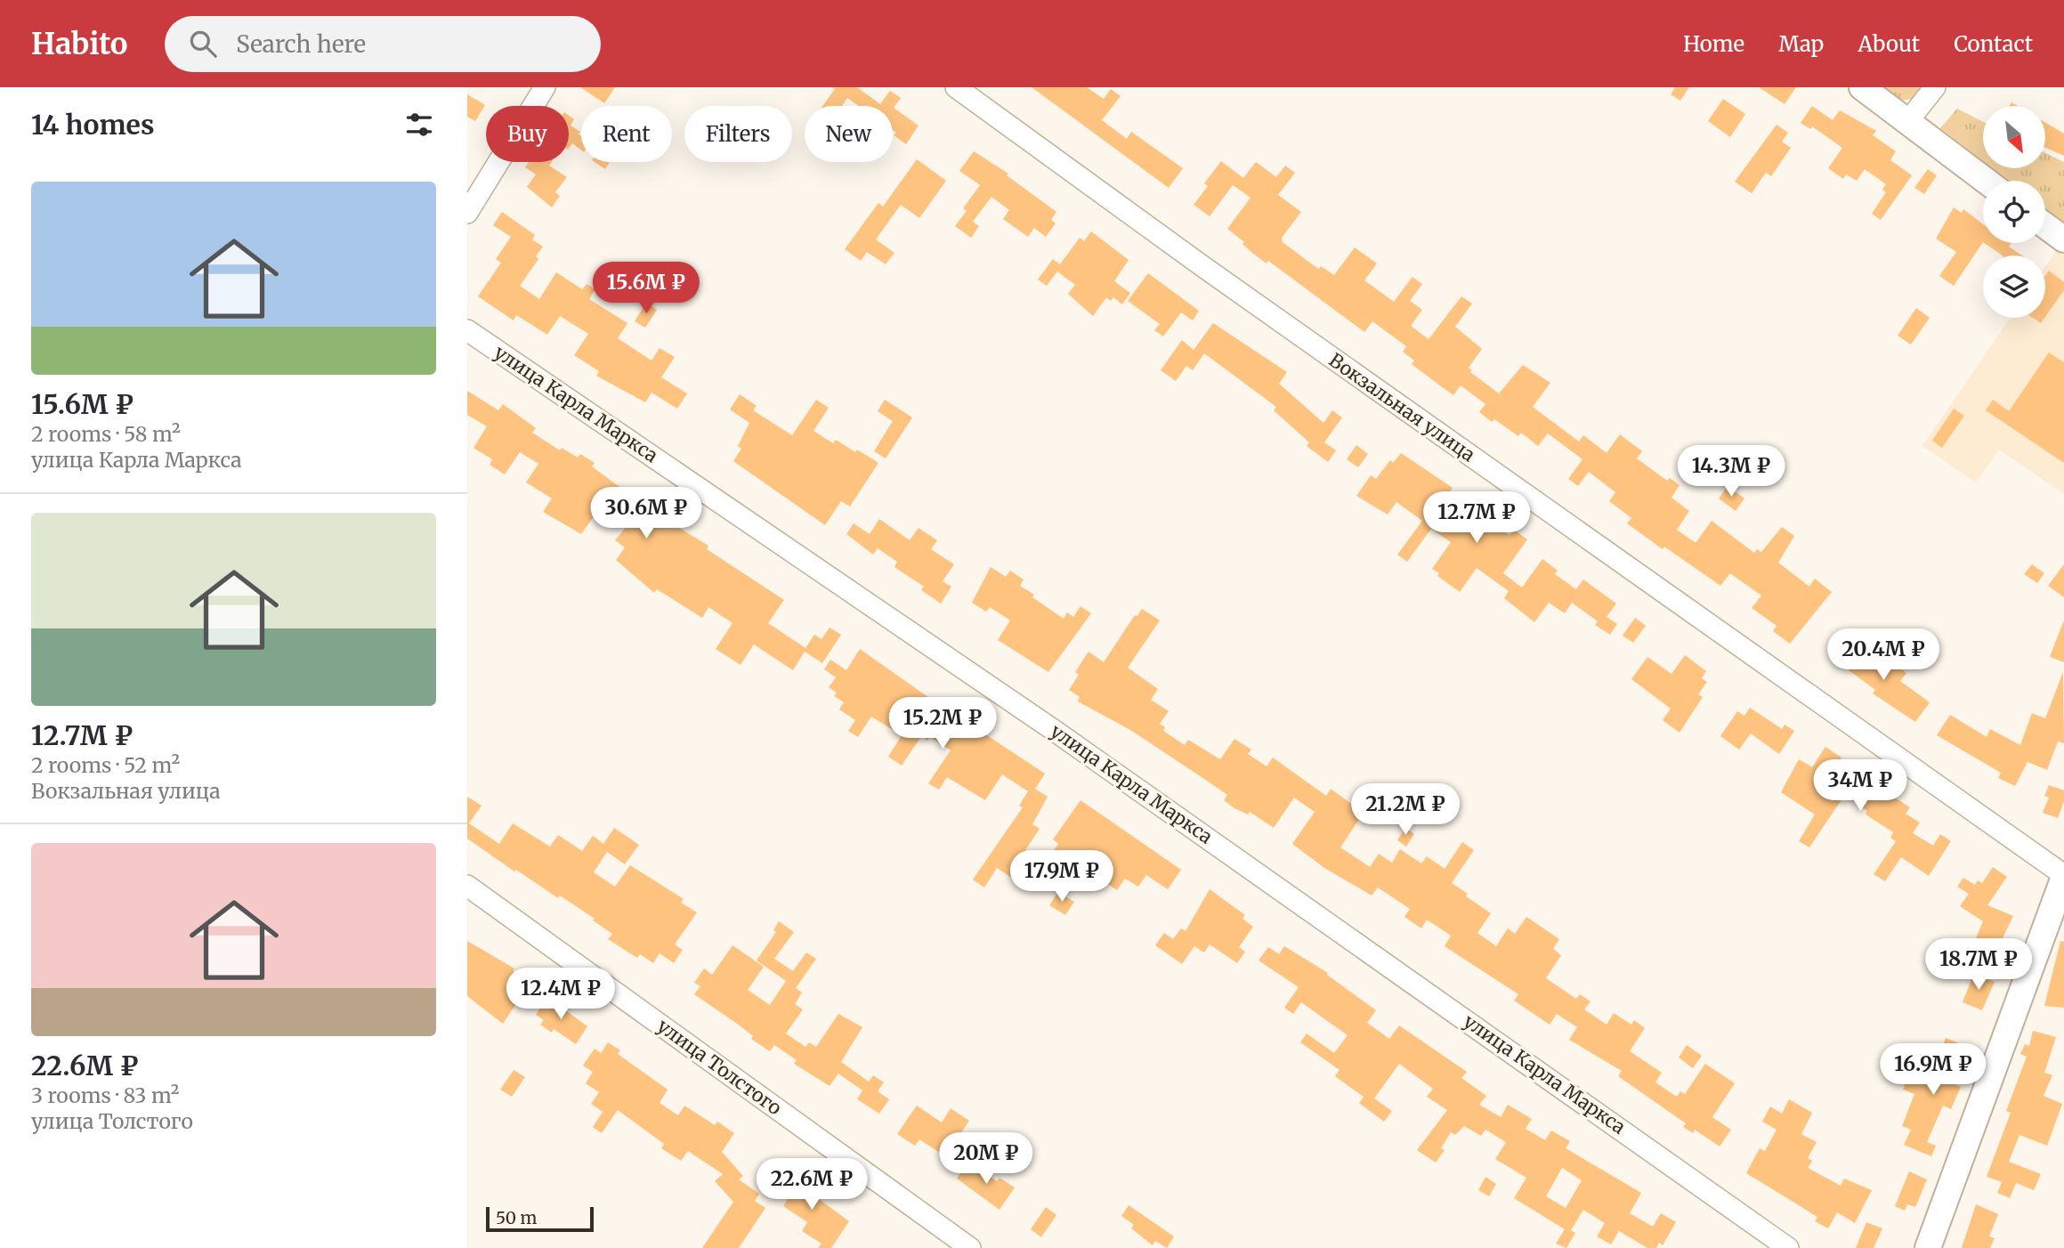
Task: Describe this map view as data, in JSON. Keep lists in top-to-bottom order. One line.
{"streets":{"street":["улица Карла Маркса","Вокзальная улица","улица Толстого"]},"scale_bar":"50 m","north":"bottom right","page":{"header":"Habito","search":"Search here","nav":["Home","Map","About","Contact"],"heading":"14 homes","chip":["Buy","Rent","Filters","New"],"list":[{"name":"15.6M ₽","note":"2 rooms · 58 m² · улица Карла Маркса"},{"name":"12.7M ₽","note":"2 rooms · 52 m² · Вокзальная улица"},{"name":"22.6M ₽","note":"3 rooms · 83 m² · улица Толстого"}],"price":["15.6M ₽","14.3M ₽","30.6M ₽","12.7M ₽","20.4M ₽","15.2M ₽","34M ₽","21.2M ₽","17.9M ₽","18.7M ₽","12.4M ₽","16.9M ₽","20M ₽","22.6M ₽"],"scale":"50 m"}}
